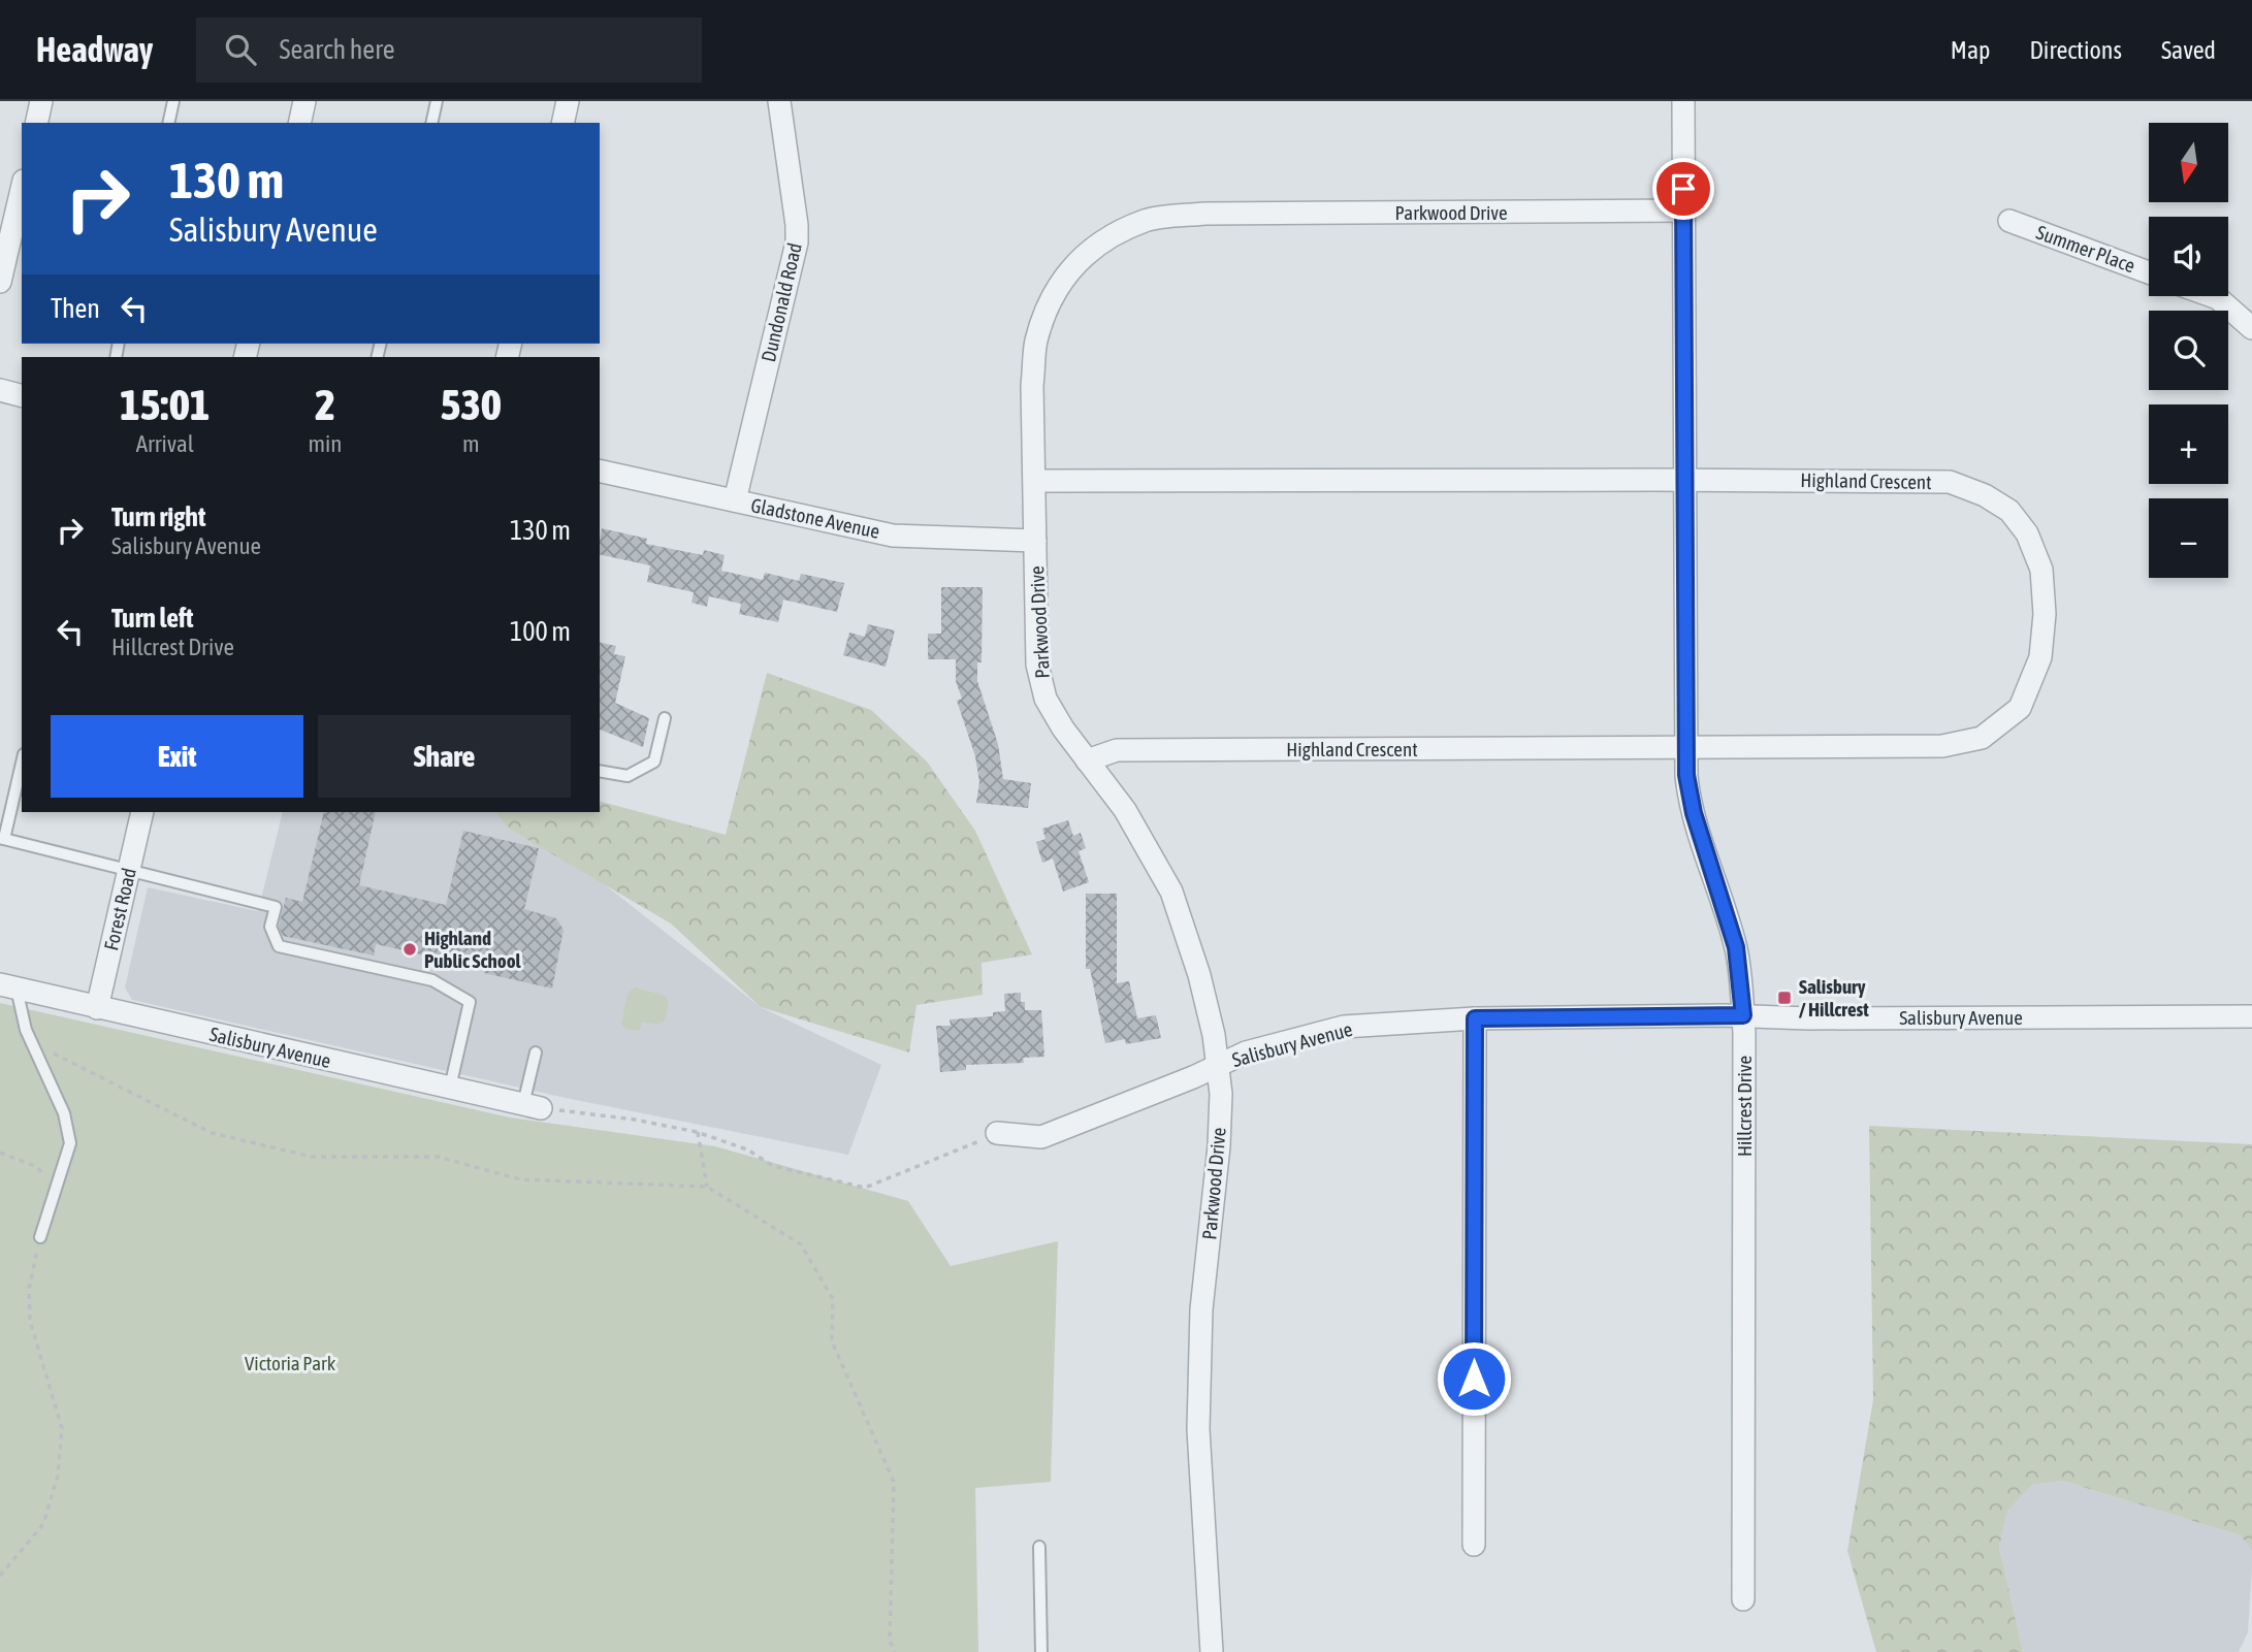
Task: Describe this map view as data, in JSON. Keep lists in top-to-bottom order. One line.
{"streets":{"street":["Parkwood Drive","Summer Place","Dundonald Road","Highland Crescent","Gladstone Avenue","Forest Road","Salisbury Avenue","Hillcrest Drive"]},"crossings":[["Parkwood Drive","Highland Crescent"],["Parkwood Drive","Gladstone Avenue"],["Parkwood Drive","Salisbury Avenue"],["Parkwood Drive","Hillcrest Drive"],["Dundonald Road","Gladstone Avenue"],["Highland Crescent","Hillcrest Drive"],["Forest Road","Salisbury Avenue"],["Salisbury Avenue","Hillcrest Drive"]],"parks":["Victoria Park"],"places":{"other":["Highland Public School"],"transit":["Salisbury / Hillcrest"]},"north":"bottom","page":{"header":"Headway","search":"Search here","nav":["Map","Directions","Saved"],"map_buttons":["+","−"],"turn":["130 m","Salisbury Avenue"],"then":"Then","eta":["15:01","Arrival","2","min","530","m"],"list":[{"name":"Turn right","note":"Salisbury Avenue","value":"130 m"},{"name":"Turn left","note":"Hillcrest Drive","value":"100 m"}],"buttons":["Exit","Share"]}}
